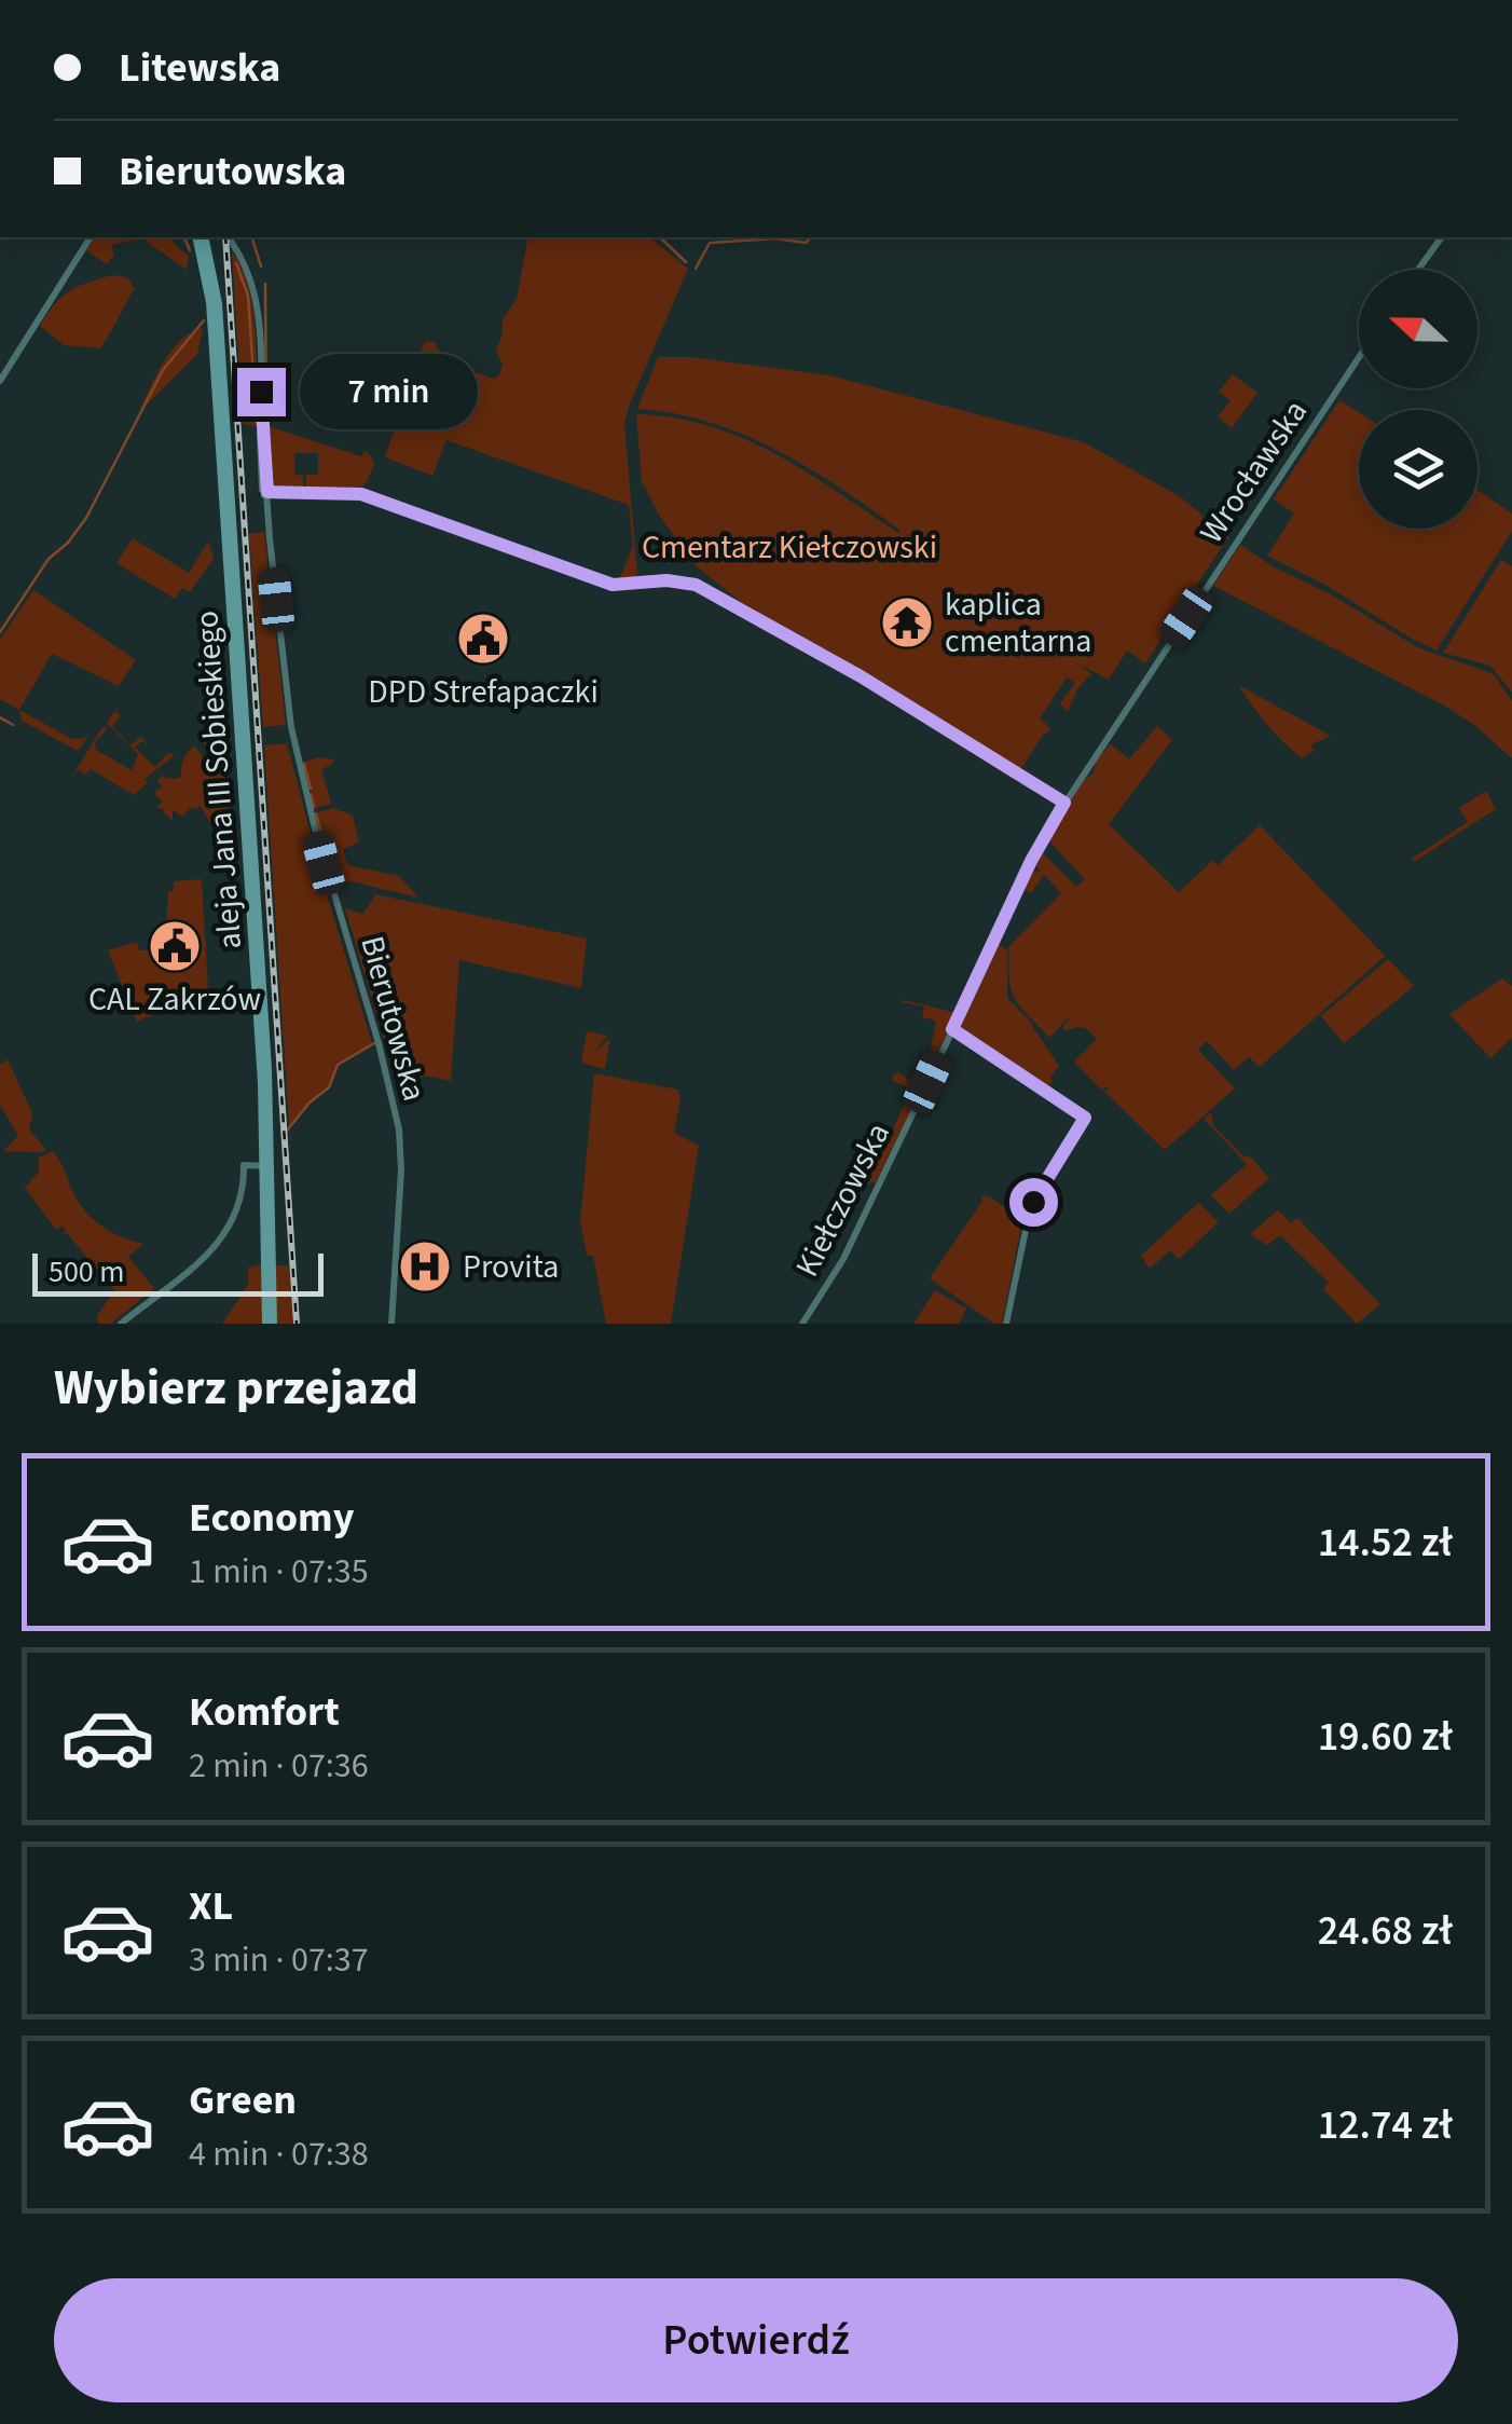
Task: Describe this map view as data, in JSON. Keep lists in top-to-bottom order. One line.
{"streets":{"main road":["aleja Jana III Sobieskiego"],"street":["Wrocławska","Bierutowska","Kiełczowska"]},"crossings":[["Wrocławska","Kiełczowska"]],"parks":["Cmentarz Kiełczowski"],"places":{"temple":["kaplica cmentarna"],"public building":["DPD Strefapaczki","CAL Zakrzów"],"hospital":["Provita"]},"scale_bar":"500 m","north":"left","page":{"banner":["Litewska","Bierutowska"],"bubble":"7 min","scale":"500 m","heading":"Wybierz przejazd","list":[{"name":"Economy","note":"1 min · 07:35","value":"14.52 zł"},{"name":"Komfort","note":"2 min · 07:36","value":"19.60 zł"},{"name":"XL","note":"3 min · 07:37","value":"24.68 zł"},{"name":"Green","note":"4 min · 07:38","value":"12.74 zł"}],"buttons":"Potwierdź"}}
